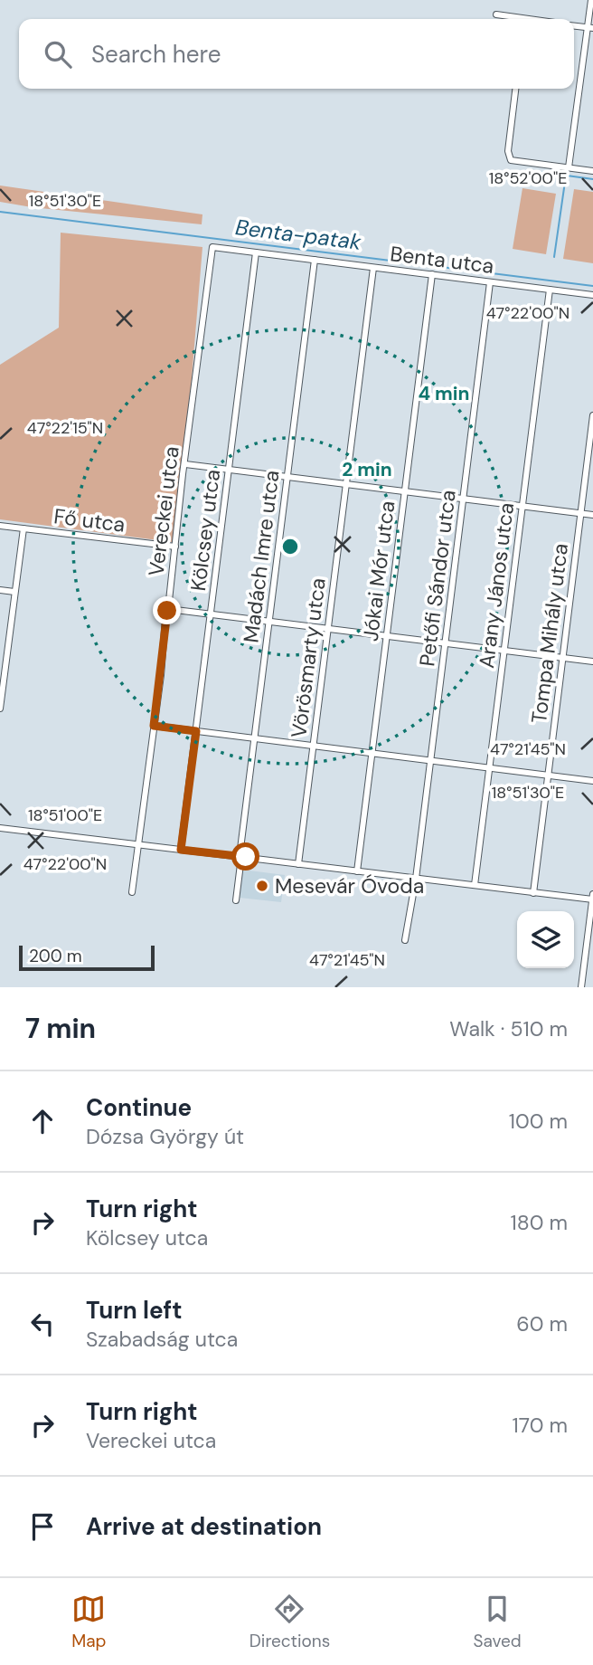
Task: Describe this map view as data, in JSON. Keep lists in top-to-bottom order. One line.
{"streets":{"street":["Benta utca","Vereckei utca","Fő utca","Kölcsey utca","Madách Imre utca","Jókai Mór utca","Petőfi Sándor utca","Arany János utca","Tompa Mihály utca","Vörösmarty utca"]},"crossings":[["Benta utca","Vereckei utca"],["Benta utca","Kölcsey utca"],["Benta utca","Madách Imre utca"],["Benta utca","Jókai Mór utca"],["Benta utca","Petőfi Sándor utca"],["Benta utca","Arany János utca"],["Benta utca","Vörösmarty utca"],["Vereckei utca","Fő utca"]],"water":["Benta-patak"],"places":["Mesevár Óvoda"],"scale_bar":"200 m","page":{"search":"Search here","scale":"200 m","heading":["7 min","Walk · 510 m"],"list":[["Continue","Dózsa György út","100 m"],["Turn right","Kölcsey utca","180 m"],["Turn left","Szabadság utca","60 m"],["Turn right","Vereckei utca","170 m"],"Arrive at destination"],"nav":["Map","Directions","Saved"]},"coordinates":["18°52'00\"E","18°51'30\"E","47°22'00\"N","47°22'15\"N","47°21'45\"N","18°51'00\"E"],"rings":["4 min","2 min"]}
